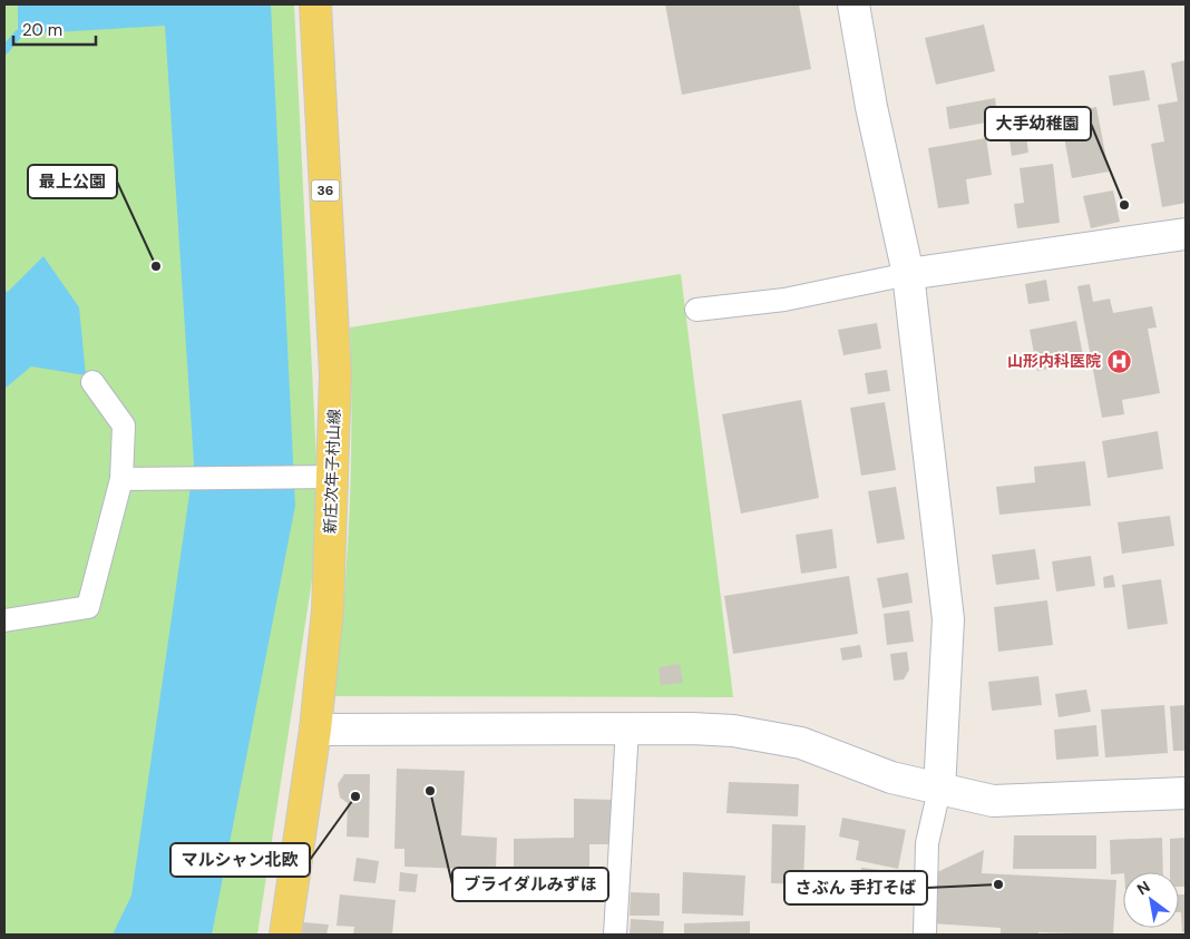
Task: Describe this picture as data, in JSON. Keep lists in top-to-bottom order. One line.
{"streets":{"main road":["36","新庄次年子村山線"]},"places":{"other":["大手幼稚園","最上公園","ブライダルみずほ","マルシャン北欧","さぶん 手打そば"],"hospital":["山形内科医院"]},"scale_bar":"20 m","north":"top left"}
